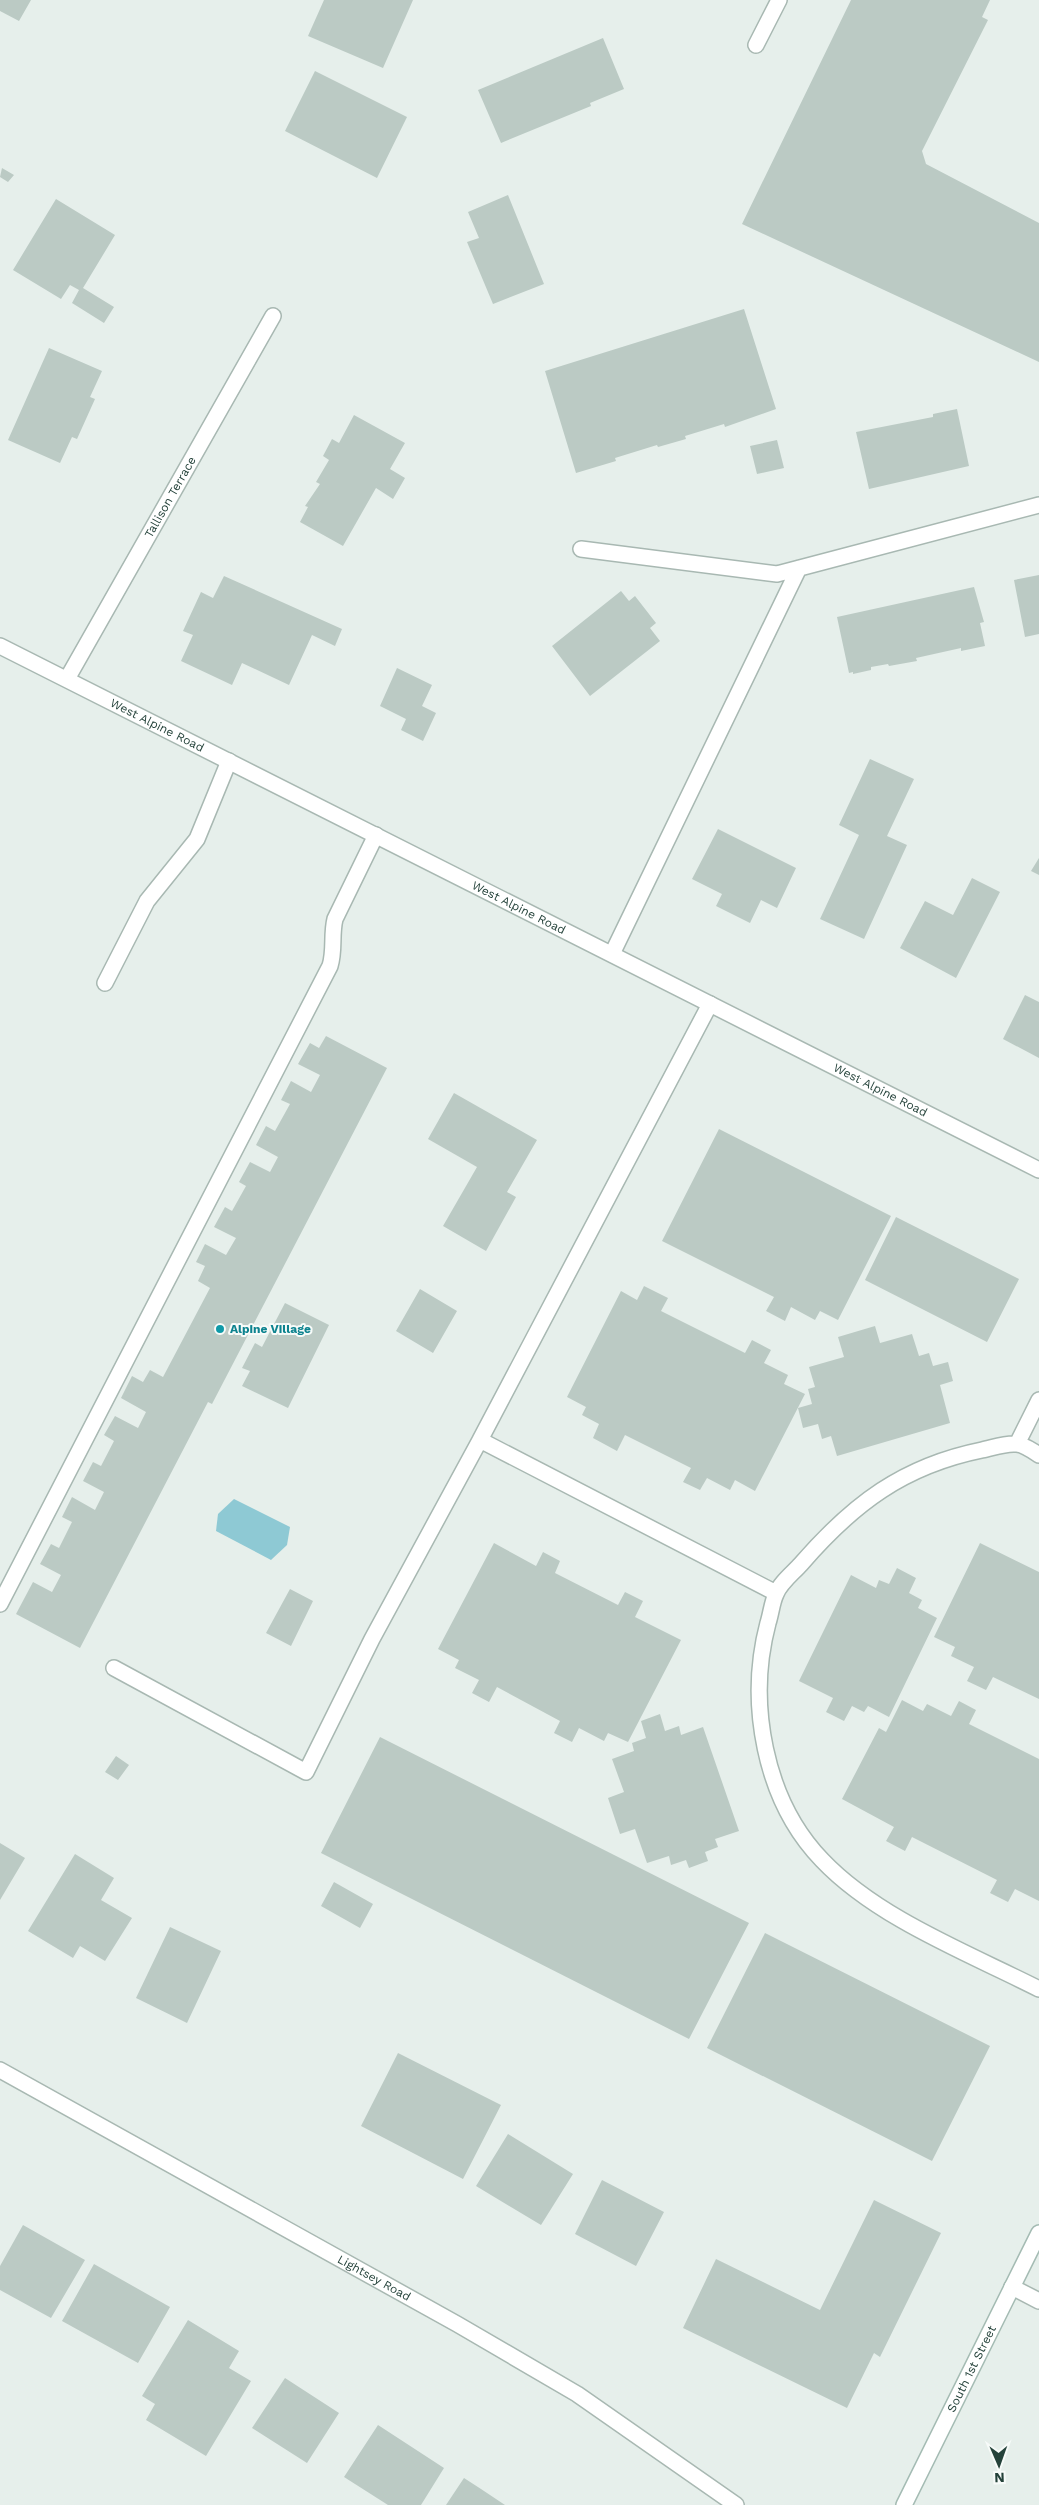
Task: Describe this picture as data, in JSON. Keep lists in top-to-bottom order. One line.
{"streets":{"street":["Tallison Terrace","West Alpine Road","Lightsey Road","South 1st Street"]},"crossings":[["Tallison Terrace","West Alpine Road"]],"places":["Alpine Village"],"north":"bottom"}
